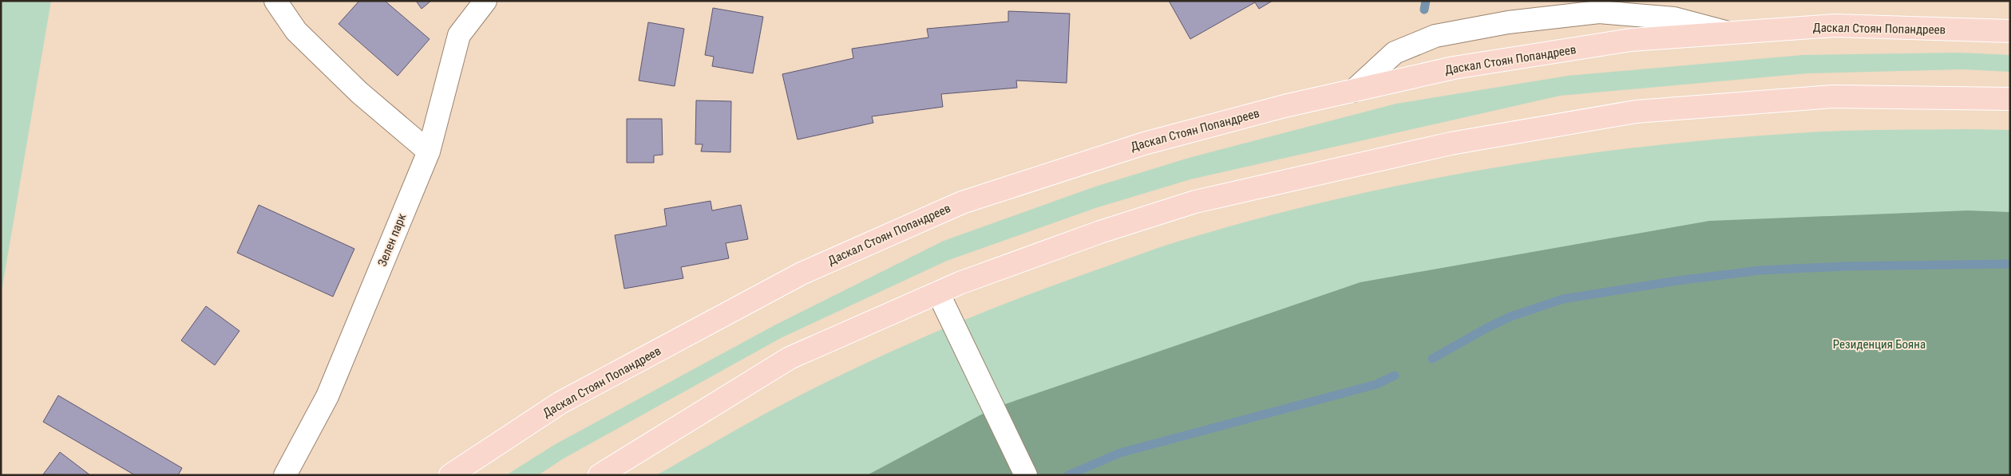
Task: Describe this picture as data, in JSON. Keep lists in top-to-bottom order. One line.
{"streets":{"main road":["Даскал Стоян Попандреев"],"street":["Зелен парк"]},"parks":["Резиденция Бояна"]}
